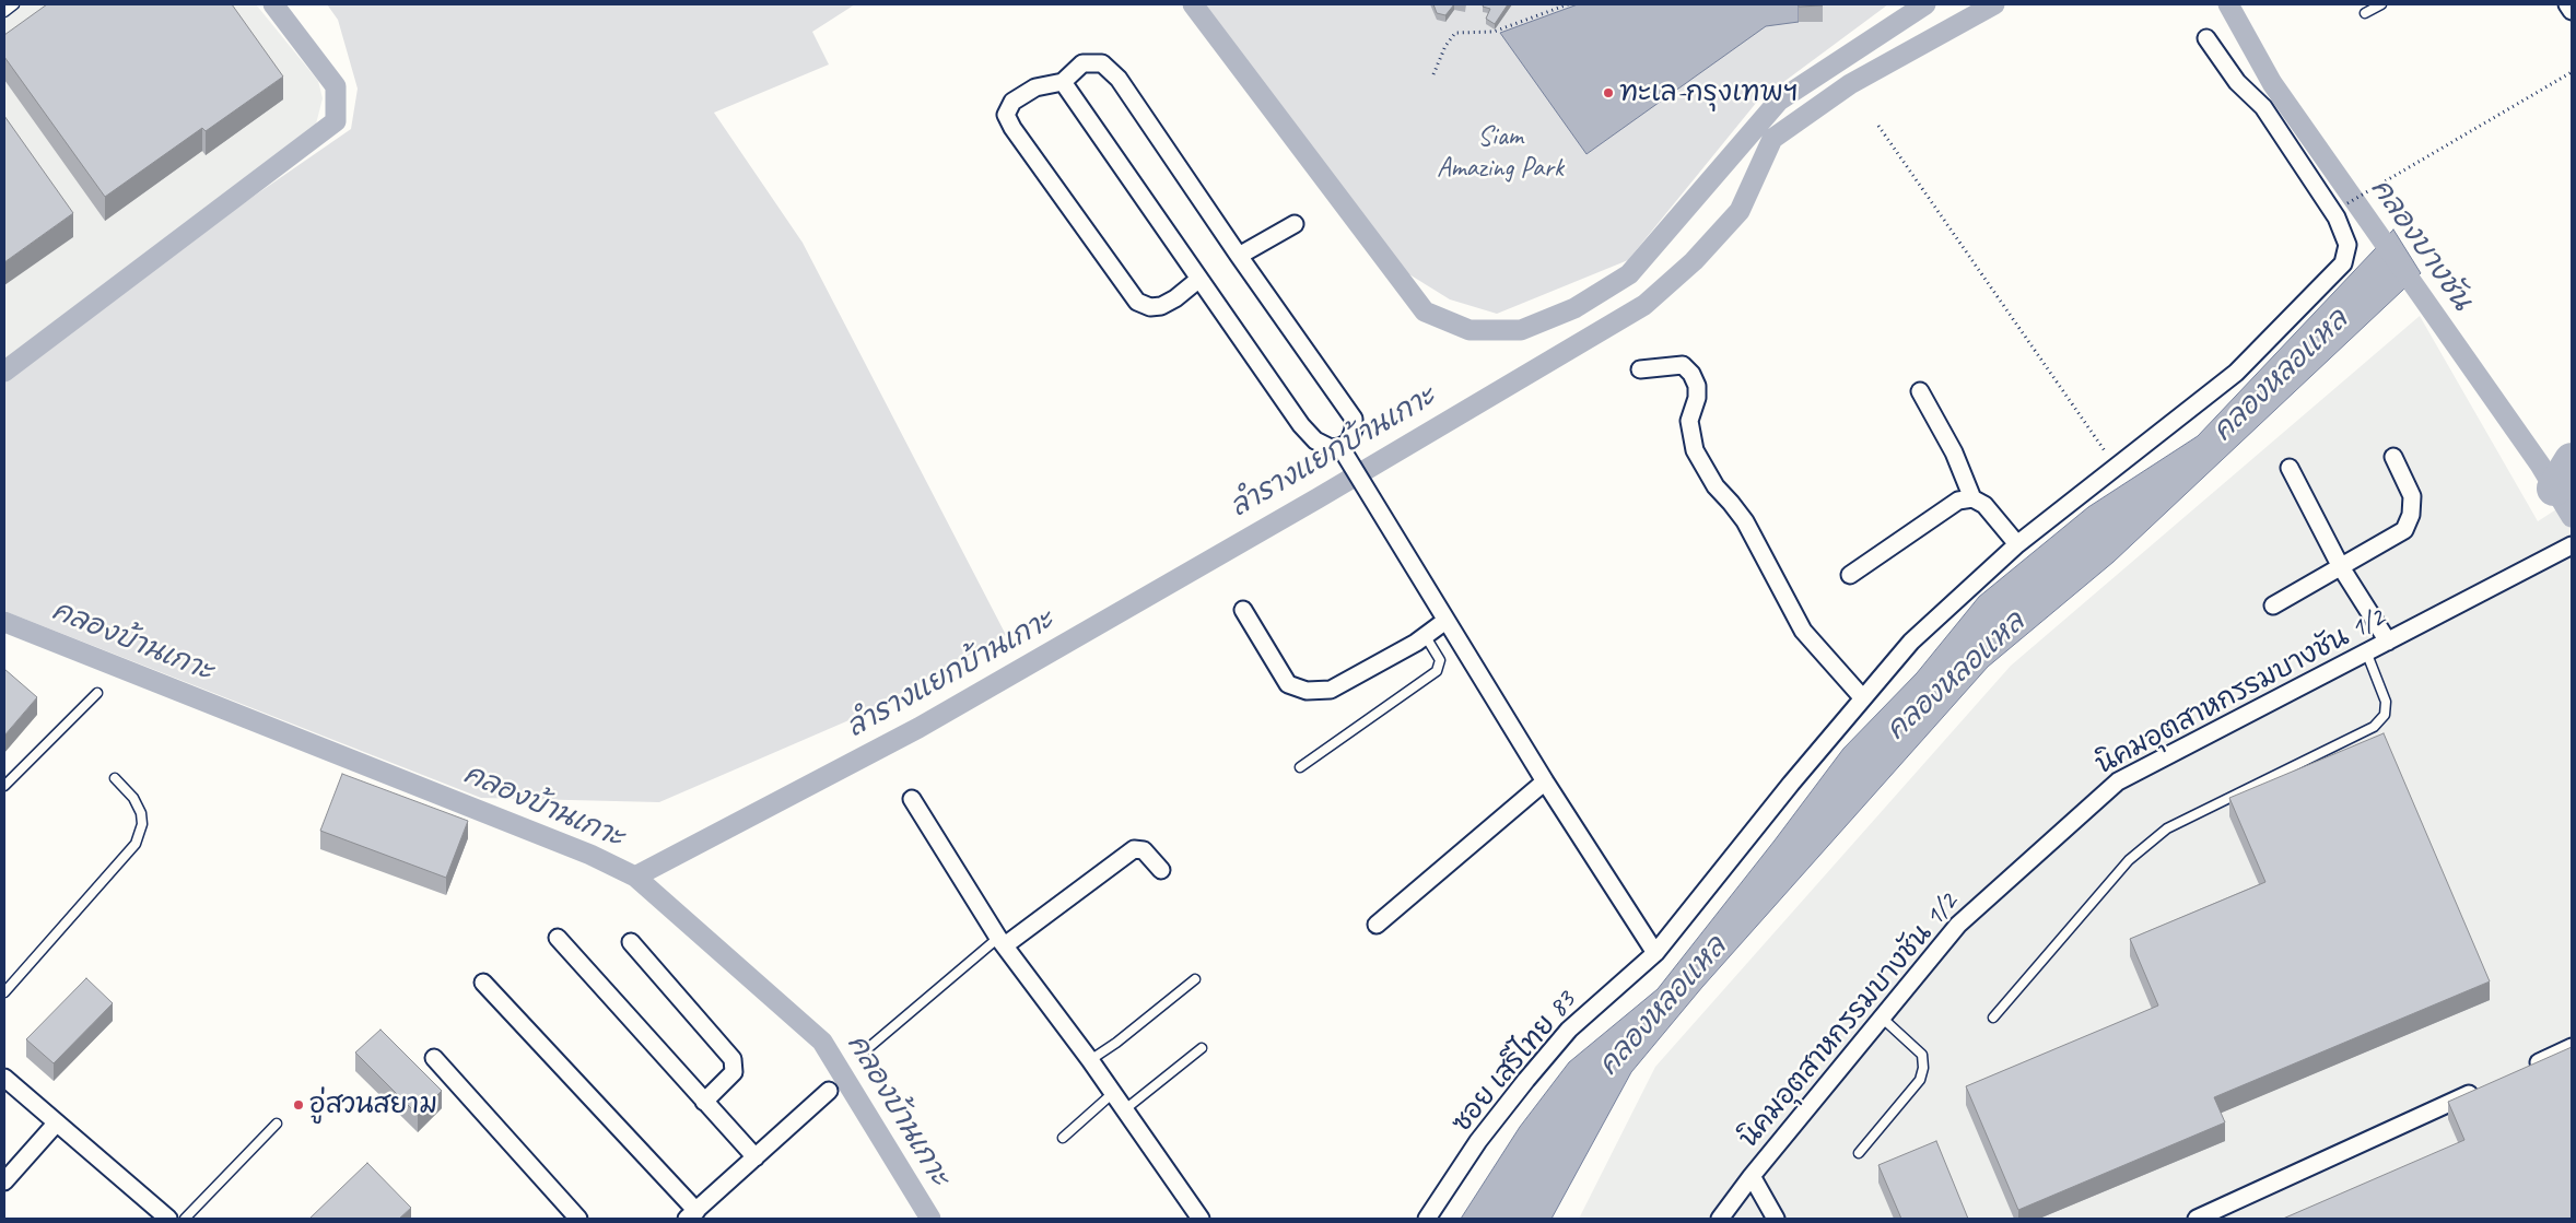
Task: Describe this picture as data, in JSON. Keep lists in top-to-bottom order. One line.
{"streets":{"street":["นิคมอุตสาหกรรมบางชัน 1/2","ซอย เสรีไทย 83"]},"water":["คลองบางชัน","คลองหลอแหล","ลำรางแยกบ้านเกาะ","คลองบ้านเกาะ"],"parks":["Siam Amazing Park"],"places":["ทะเล-กรุงเทพฯ","อู่สวนสยาม"]}
